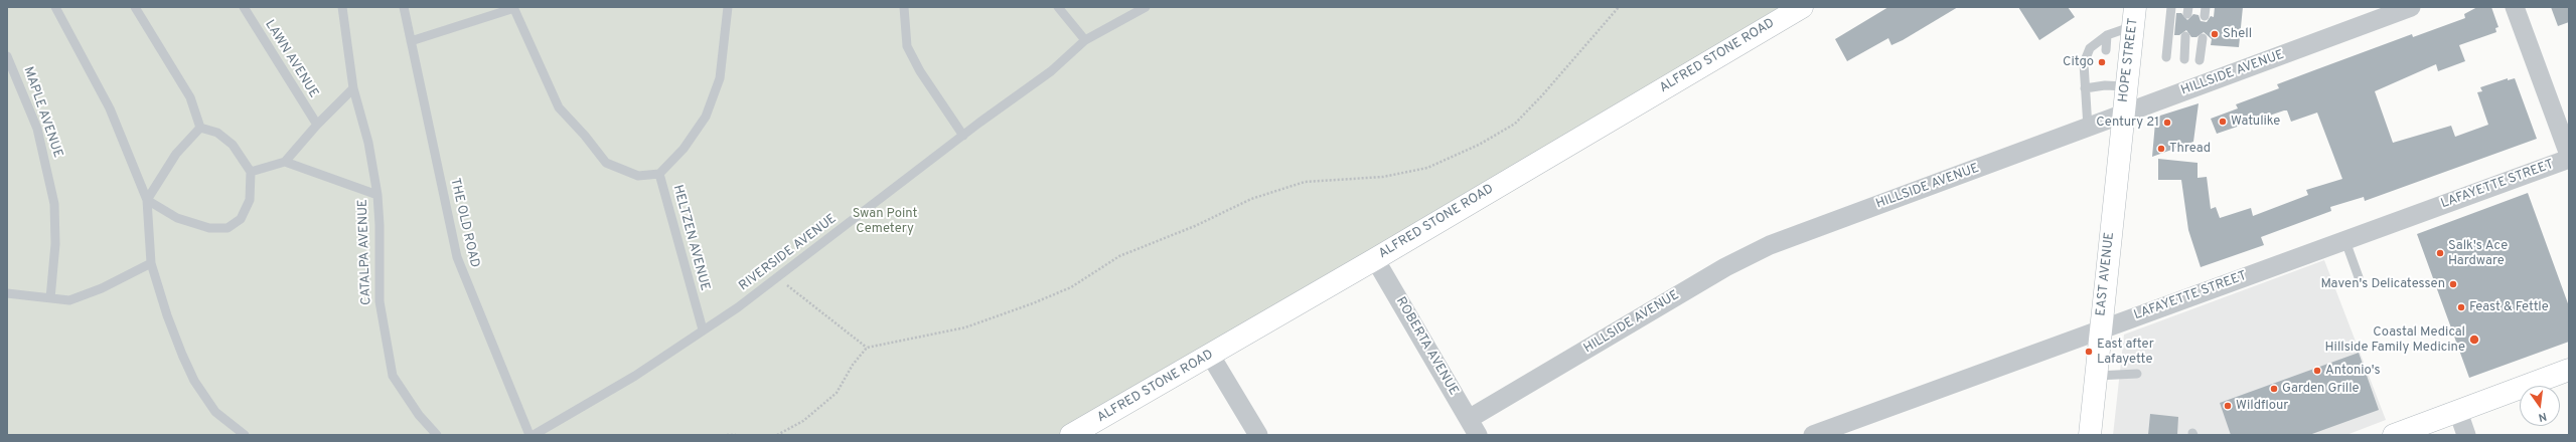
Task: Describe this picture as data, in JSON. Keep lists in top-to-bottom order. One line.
{"streets":{"street":["ALFRED STONE ROAD","HOPE STREET","HILLSIDE AVENUE","LAFAYETTE STREET","EAST AVENUE","ROBERTA AVENUE"],"lane":["LAWN AVENUE","MAPLE AVENUE","THE OLD ROAD","HELTZEN AVENUE","CATALPA AVENUE","RIVERSIDE AVENUE"]},"crossings":[["ALFRED STONE ROAD","ROBERTA AVENUE"],["HOPE STREET","HILLSIDE AVENUE"],["HOPE STREET","EAST AVENUE"],["HILLSIDE AVENUE","EAST AVENUE"],["HILLSIDE AVENUE","ROBERTA AVENUE"],["LAFAYETTE STREET","EAST AVENUE"],["HELTZEN AVENUE","RIVERSIDE AVENUE"]],"parks":["Swan Point Cemetery"],"places":["Shell","Citgo","Watulike","Century 21","Thread","Salk's Ace Hardware","Maven's Delicatessen","Feast & Fettle","Coastal Medical Hillside Family Medicine","East after Lafayette","Antonio's","Garden Grille","Wildflour"],"north":"bottom"}
